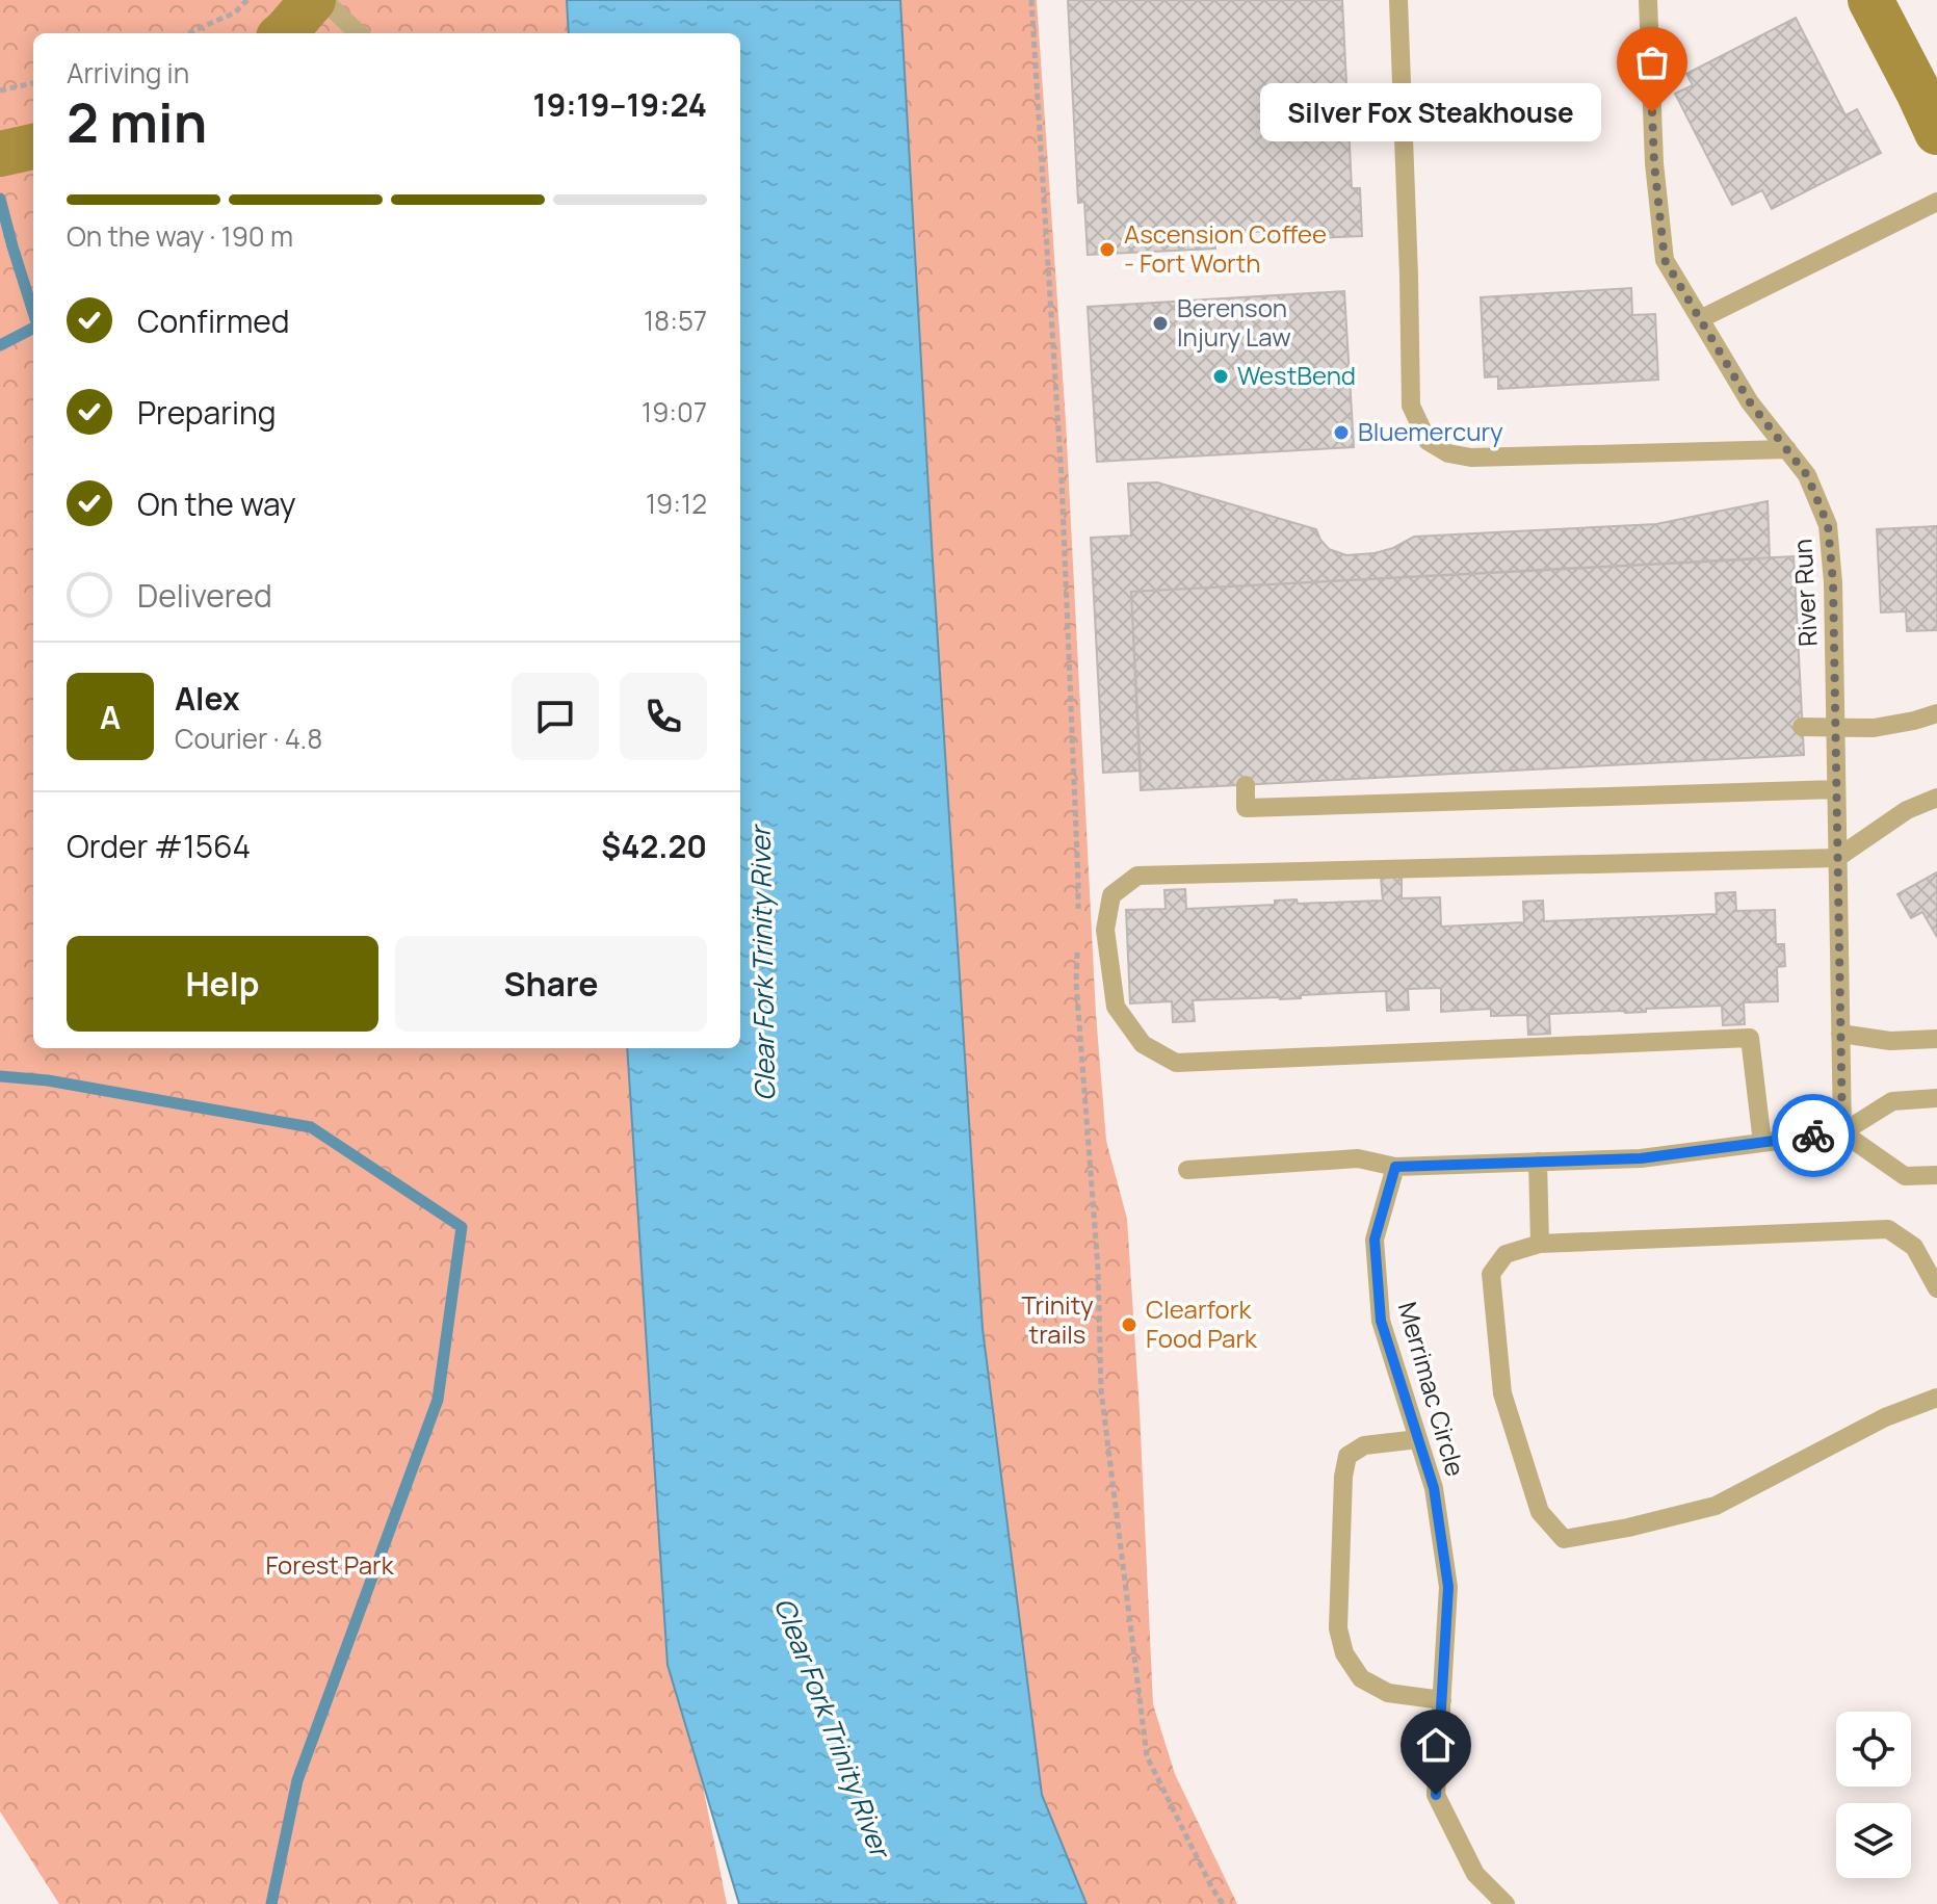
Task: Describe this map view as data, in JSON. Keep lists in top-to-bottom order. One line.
{"streets":{"lane":["River Run","Merrimac Circle"]},"water":["Clear Fork Trinity River"],"parks":["Trinity trails","Forest Park"],"places":["Silver Fox Steakhouse","Ascension Coffee - Fort Worth","Berenson Injury Law","WestBend","Bluemercury","Clearfork Food Park"],"page":{"heading":["2 min","Arriving in","19:19–19:24"],"panel":["Alex","Courier · 4.8","Order #1564","$42.20"],"bubble":"Silver Fox Steakhouse","bar":"On the way · 190 m","list":[["Confirmed","18:57"],["Preparing","19:07"],["On the way","19:12"],"Delivered"],"round":"A","buttons":["Help","Share"]}}
